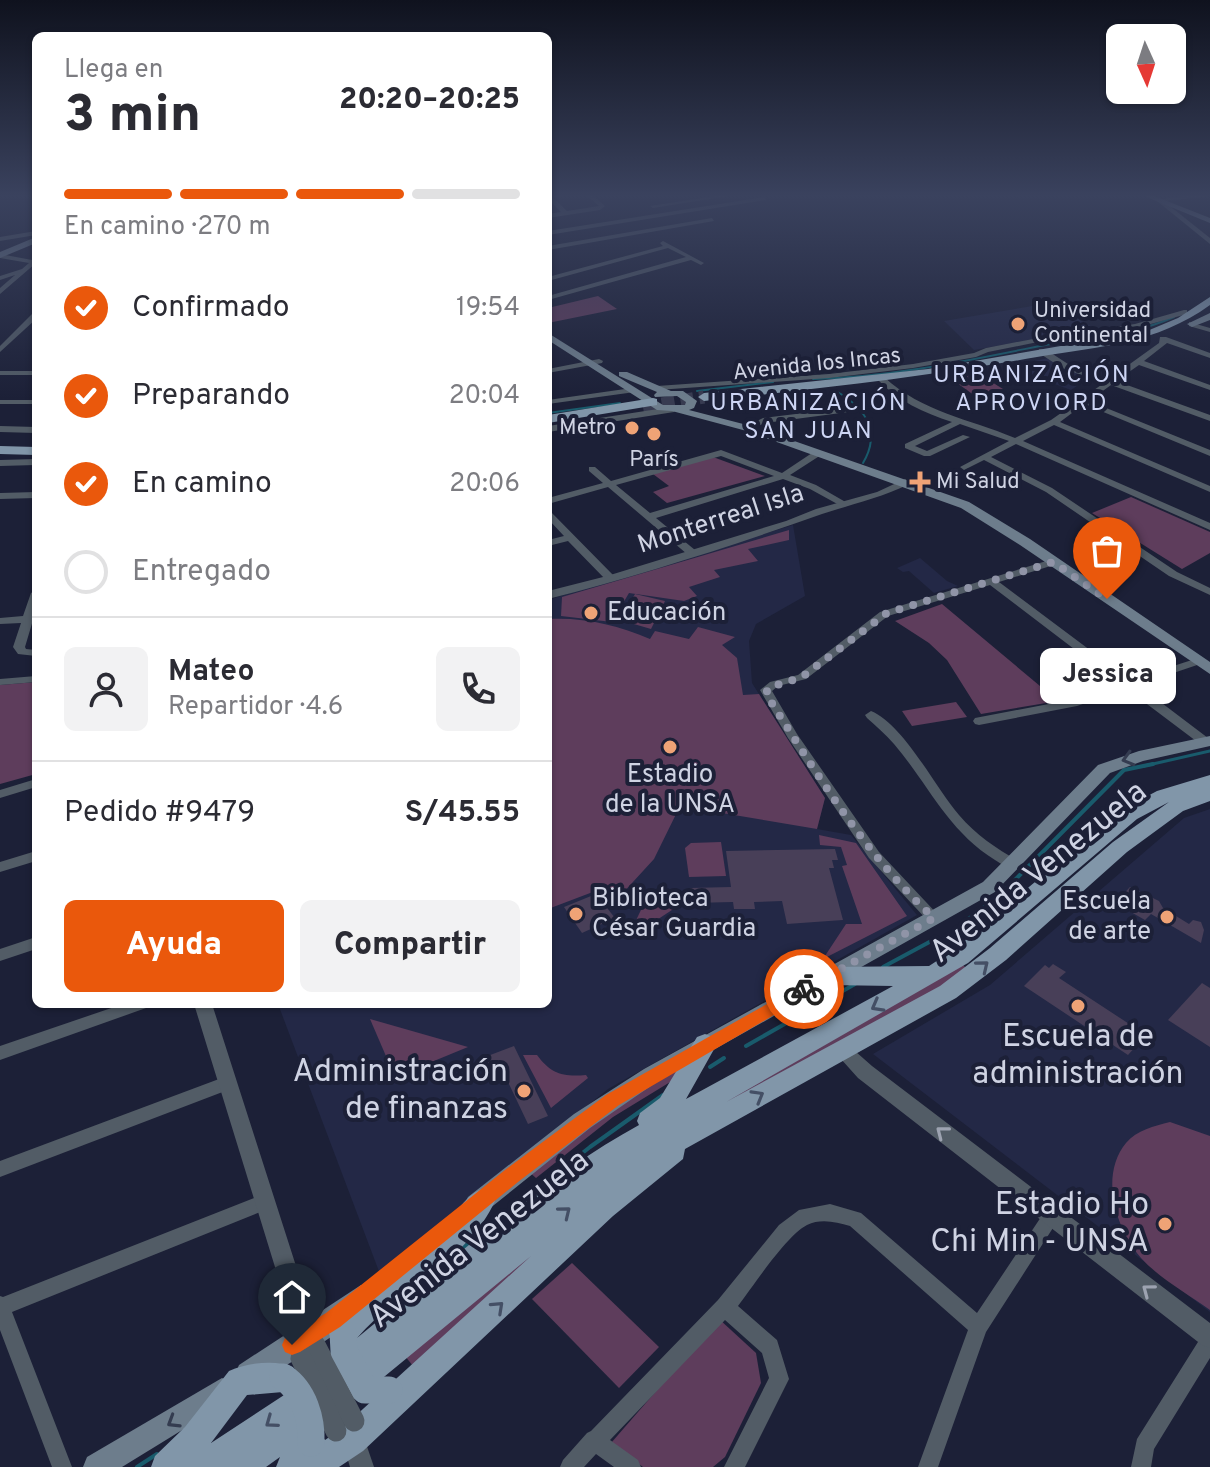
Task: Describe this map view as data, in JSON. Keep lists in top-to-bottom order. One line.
{"streets":{"main road":["Avenida los Incas","Avenida Venezuela"],"street":["Monterreal Isla"]},"districts":["URBANIZACIÓN APROVIORD","URBANIZACIÓN SAN JUAN"],"places":{"other":["Universidad Continental","Metro","París","Jessica","Educación","Estadio de la UNSA","Biblioteca César Guardia","Escuela de arte","Escuela de administración","Administración de finanzas","Estadio Ho Chi Min - UNSA"],"health":["Mi Salud"]},"north":"bottom","page":{"heading":["3 min","Llega en","20:20–20:25"],"panel":["Mateo","Repartidor · 4.6","Pedido #9479","S/45.55"],"bar":"En camino · 270 m","list":[["Confirmado","19:54"],["Preparando","20:04"],["En camino","20:06"],"Entregado"],"bubble":"Jessica","buttons":["Ayuda","Compartir"]}}
